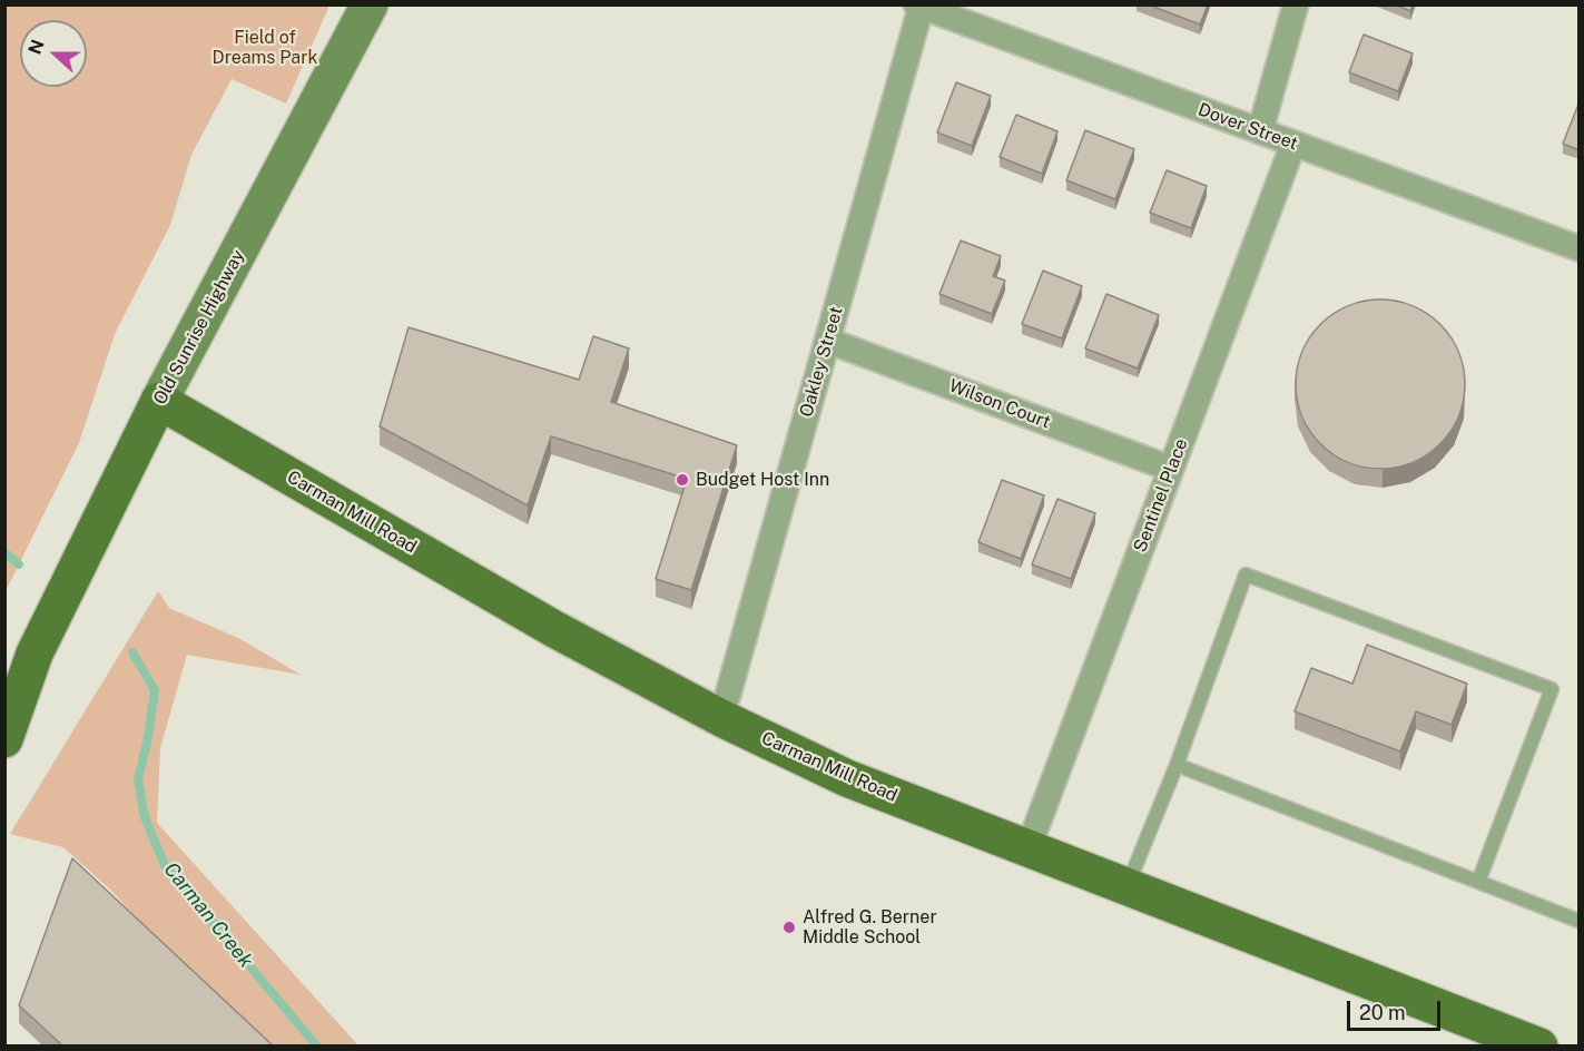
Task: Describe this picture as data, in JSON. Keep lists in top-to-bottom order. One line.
{"streets":{"main road":["Old Sunrise Highway","Carman Mill Road"],"street":["Dover Street","Oakley Street","Wilson Court","Sentinel Place"]},"crossings":[["Dover Street","Oakley Street"],["Dover Street","Sentinel Place"],["Old Sunrise Highway","Carman Mill Road"],["Oakley Street","Wilson Court"],["Oakley Street","Carman Mill Road"],["Wilson Court","Sentinel Place"],["Sentinel Place","Carman Mill Road"]],"water":["Carman Creek"],"parks":["Field of Dreams Park"],"places":["Budget Host Inn","Alfred G. Berner Middle School"],"scale_bar":"20 m","north":"left"}
